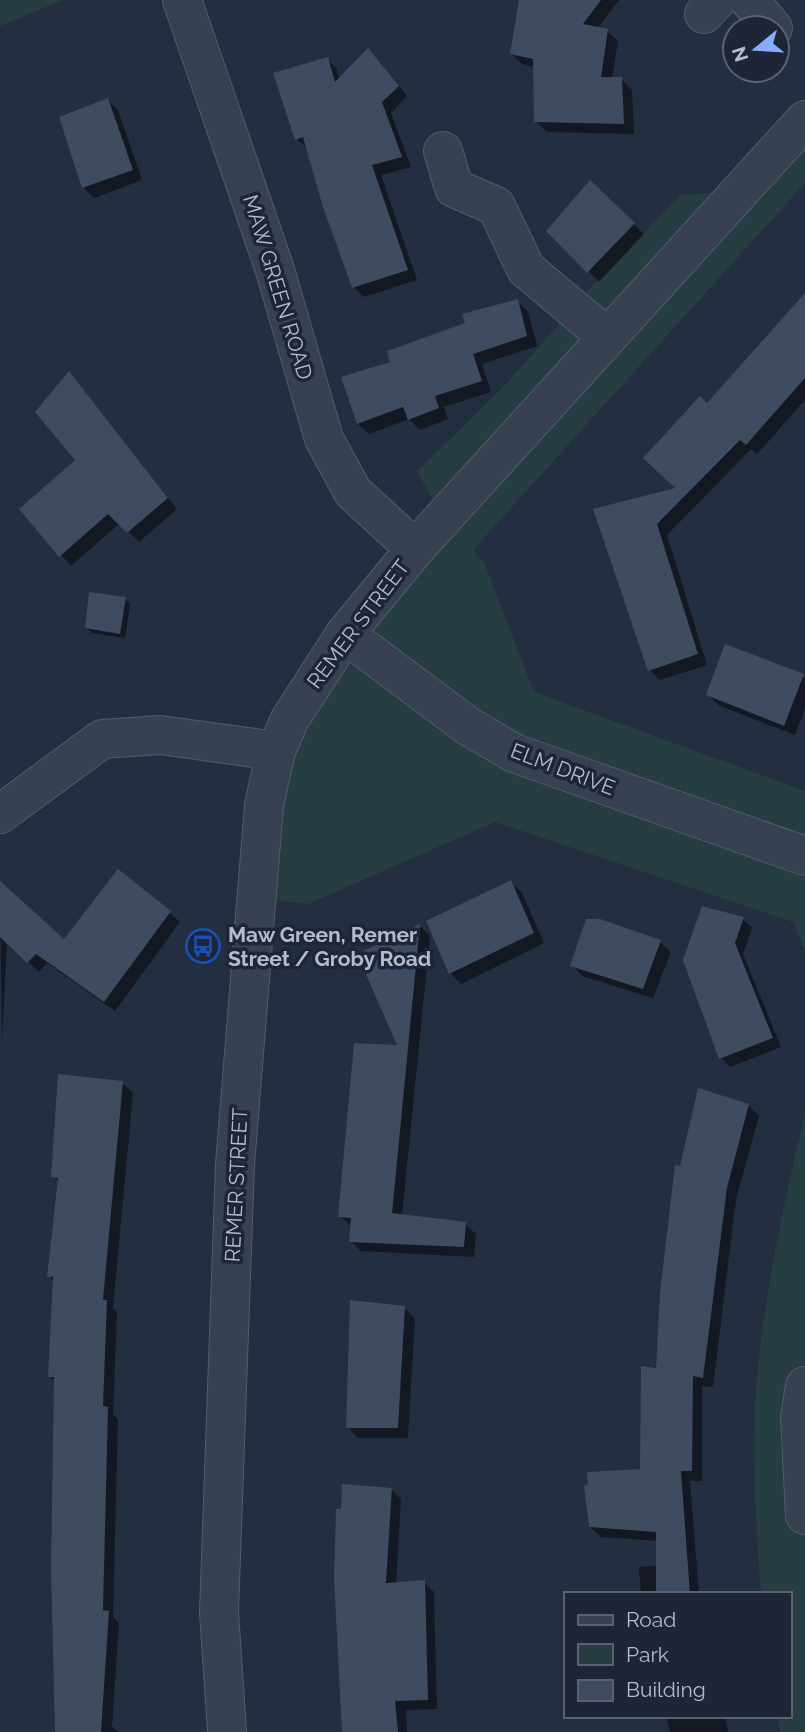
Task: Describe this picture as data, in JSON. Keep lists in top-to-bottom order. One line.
{"streets":{"street":["MAW GREEN ROAD","REMER STREET","ELM DRIVE"]},"crossings":[["MAW GREEN ROAD","REMER STREET"],["REMER STREET","ELM DRIVE"]],"places":{"bus stop":["Maw Green, Remer Street / Groby Road"]},"legend":["Road","Park","Building"],"north":"left"}
